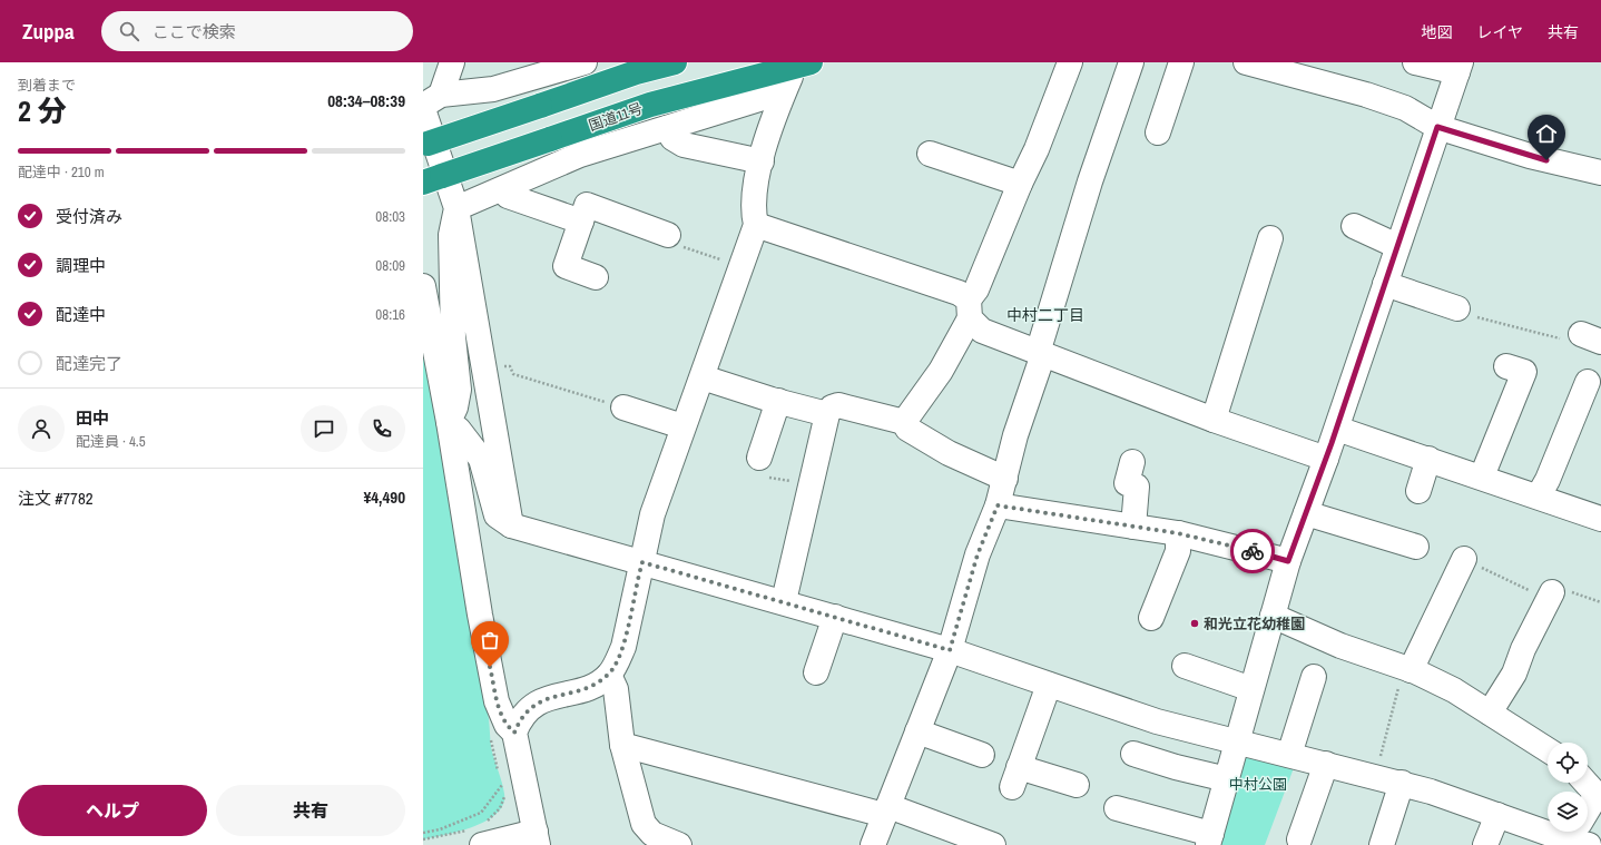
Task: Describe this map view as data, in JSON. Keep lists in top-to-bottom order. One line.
{"streets":{"highway":["国道11号"]},"districts":["中村二丁目"],"parks":["中村公園"],"places":["和光立花幼稚園"],"page":{"header":"Zuppa","search":"ここで検索","nav":["地図","レイヤ","共有"],"heading":["2 分","到着まで","08:34–08:39"],"panel":["田中","配達員 · 4.5","注文 #7782","¥4,490"],"bar":"配達中 · 210 m","list":[["受付済み","08:03"],["調理中","08:09"],["配達中","08:16"],"配達完了"],"buttons":["ヘルプ","共有"]}}
